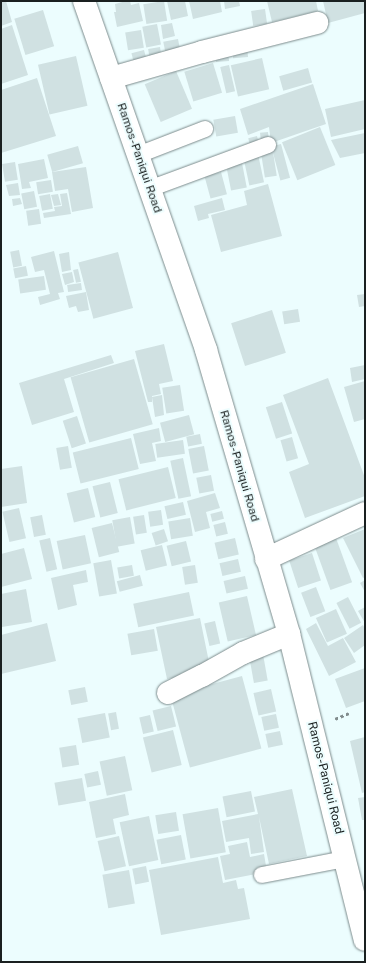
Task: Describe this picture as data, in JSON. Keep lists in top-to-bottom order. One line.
{"streets":{"main road":["Ramos-Paniqui Road"]}}
